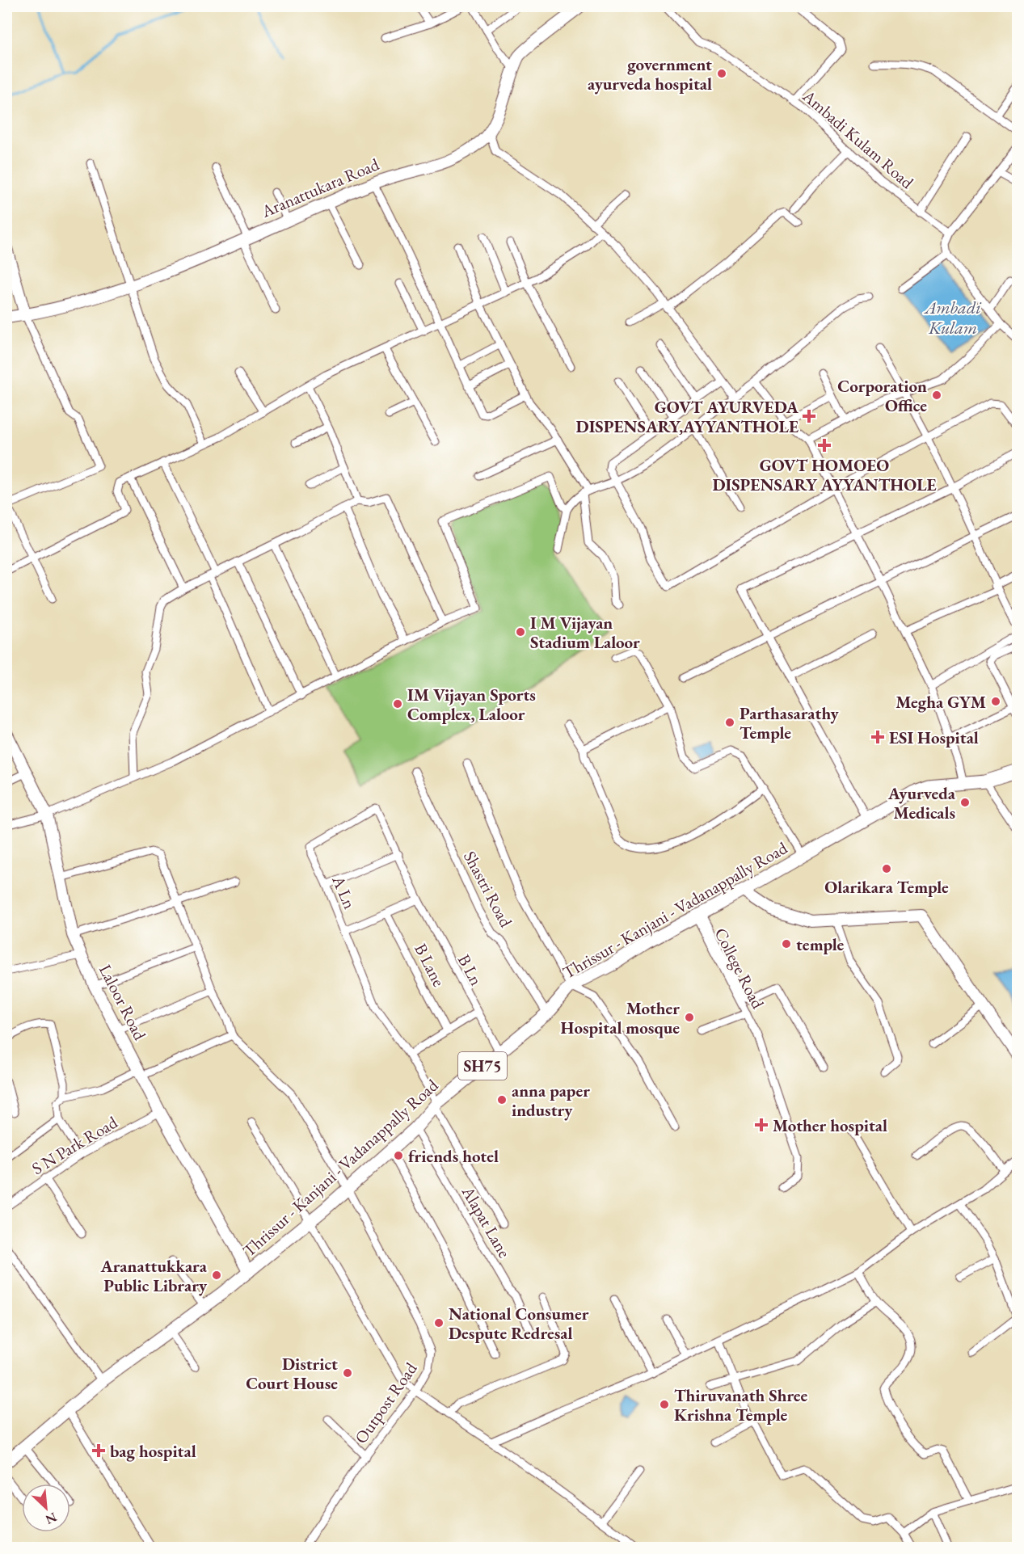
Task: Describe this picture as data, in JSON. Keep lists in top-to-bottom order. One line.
{"streets":{"main road":["Thrissur - Kanjani - Vadanappally Road","SH75"],"street":["Ambadi Kulam Road","Aranattukara Road","Shastri Road","A Ln","B Lane","College Road","B Ln","Laloor Road","S N Park Road","Alapat Lane","Outpost Road"]},"crossings":[["Shastri Road","Thrissur - Kanjani - Vadanappally Road"],["A Ln","Thrissur - Kanjani - Vadanappally Road"],["A Ln","B Ln"],["Thrissur - Kanjani - Vadanappally Road","College Road"],["Thrissur - Kanjani - Vadanappally Road","B Ln"],["Thrissur - Kanjani - Vadanappally Road","Laloor Road"],["Thrissur - Kanjani - Vadanappally Road","Alapat Lane"],["Thrissur - Kanjani - Vadanappally Road","Outpost Road"],["Laloor Road","S N Park Road"]],"water":["Ambadi Kulam"],"places":{"other":["government ayurveda hospital","Corporation Office","I M Vijayan Stadium Laloor","Megha GYM","IM Vijayan Sports Complex, Laloor","Parthasarathy Temple","Ayurveda Medicals","Olarikara Temple","temple","Mother Hospital mosque","anna paper industry","friends hotel","Aranattukkara Public Library","National Consumer Despute Redresal","District Court House","Thiruvanath Shree Krishna Temple"],"health":["GOVT AYURVEDA DISPENSARY,AYYANTHOLE","GOVT HOMOEO DISPENSARY AYYANTHOLE","ESI Hospital","Mother hospital","bag hospital"]},"north":"bottom right"}
